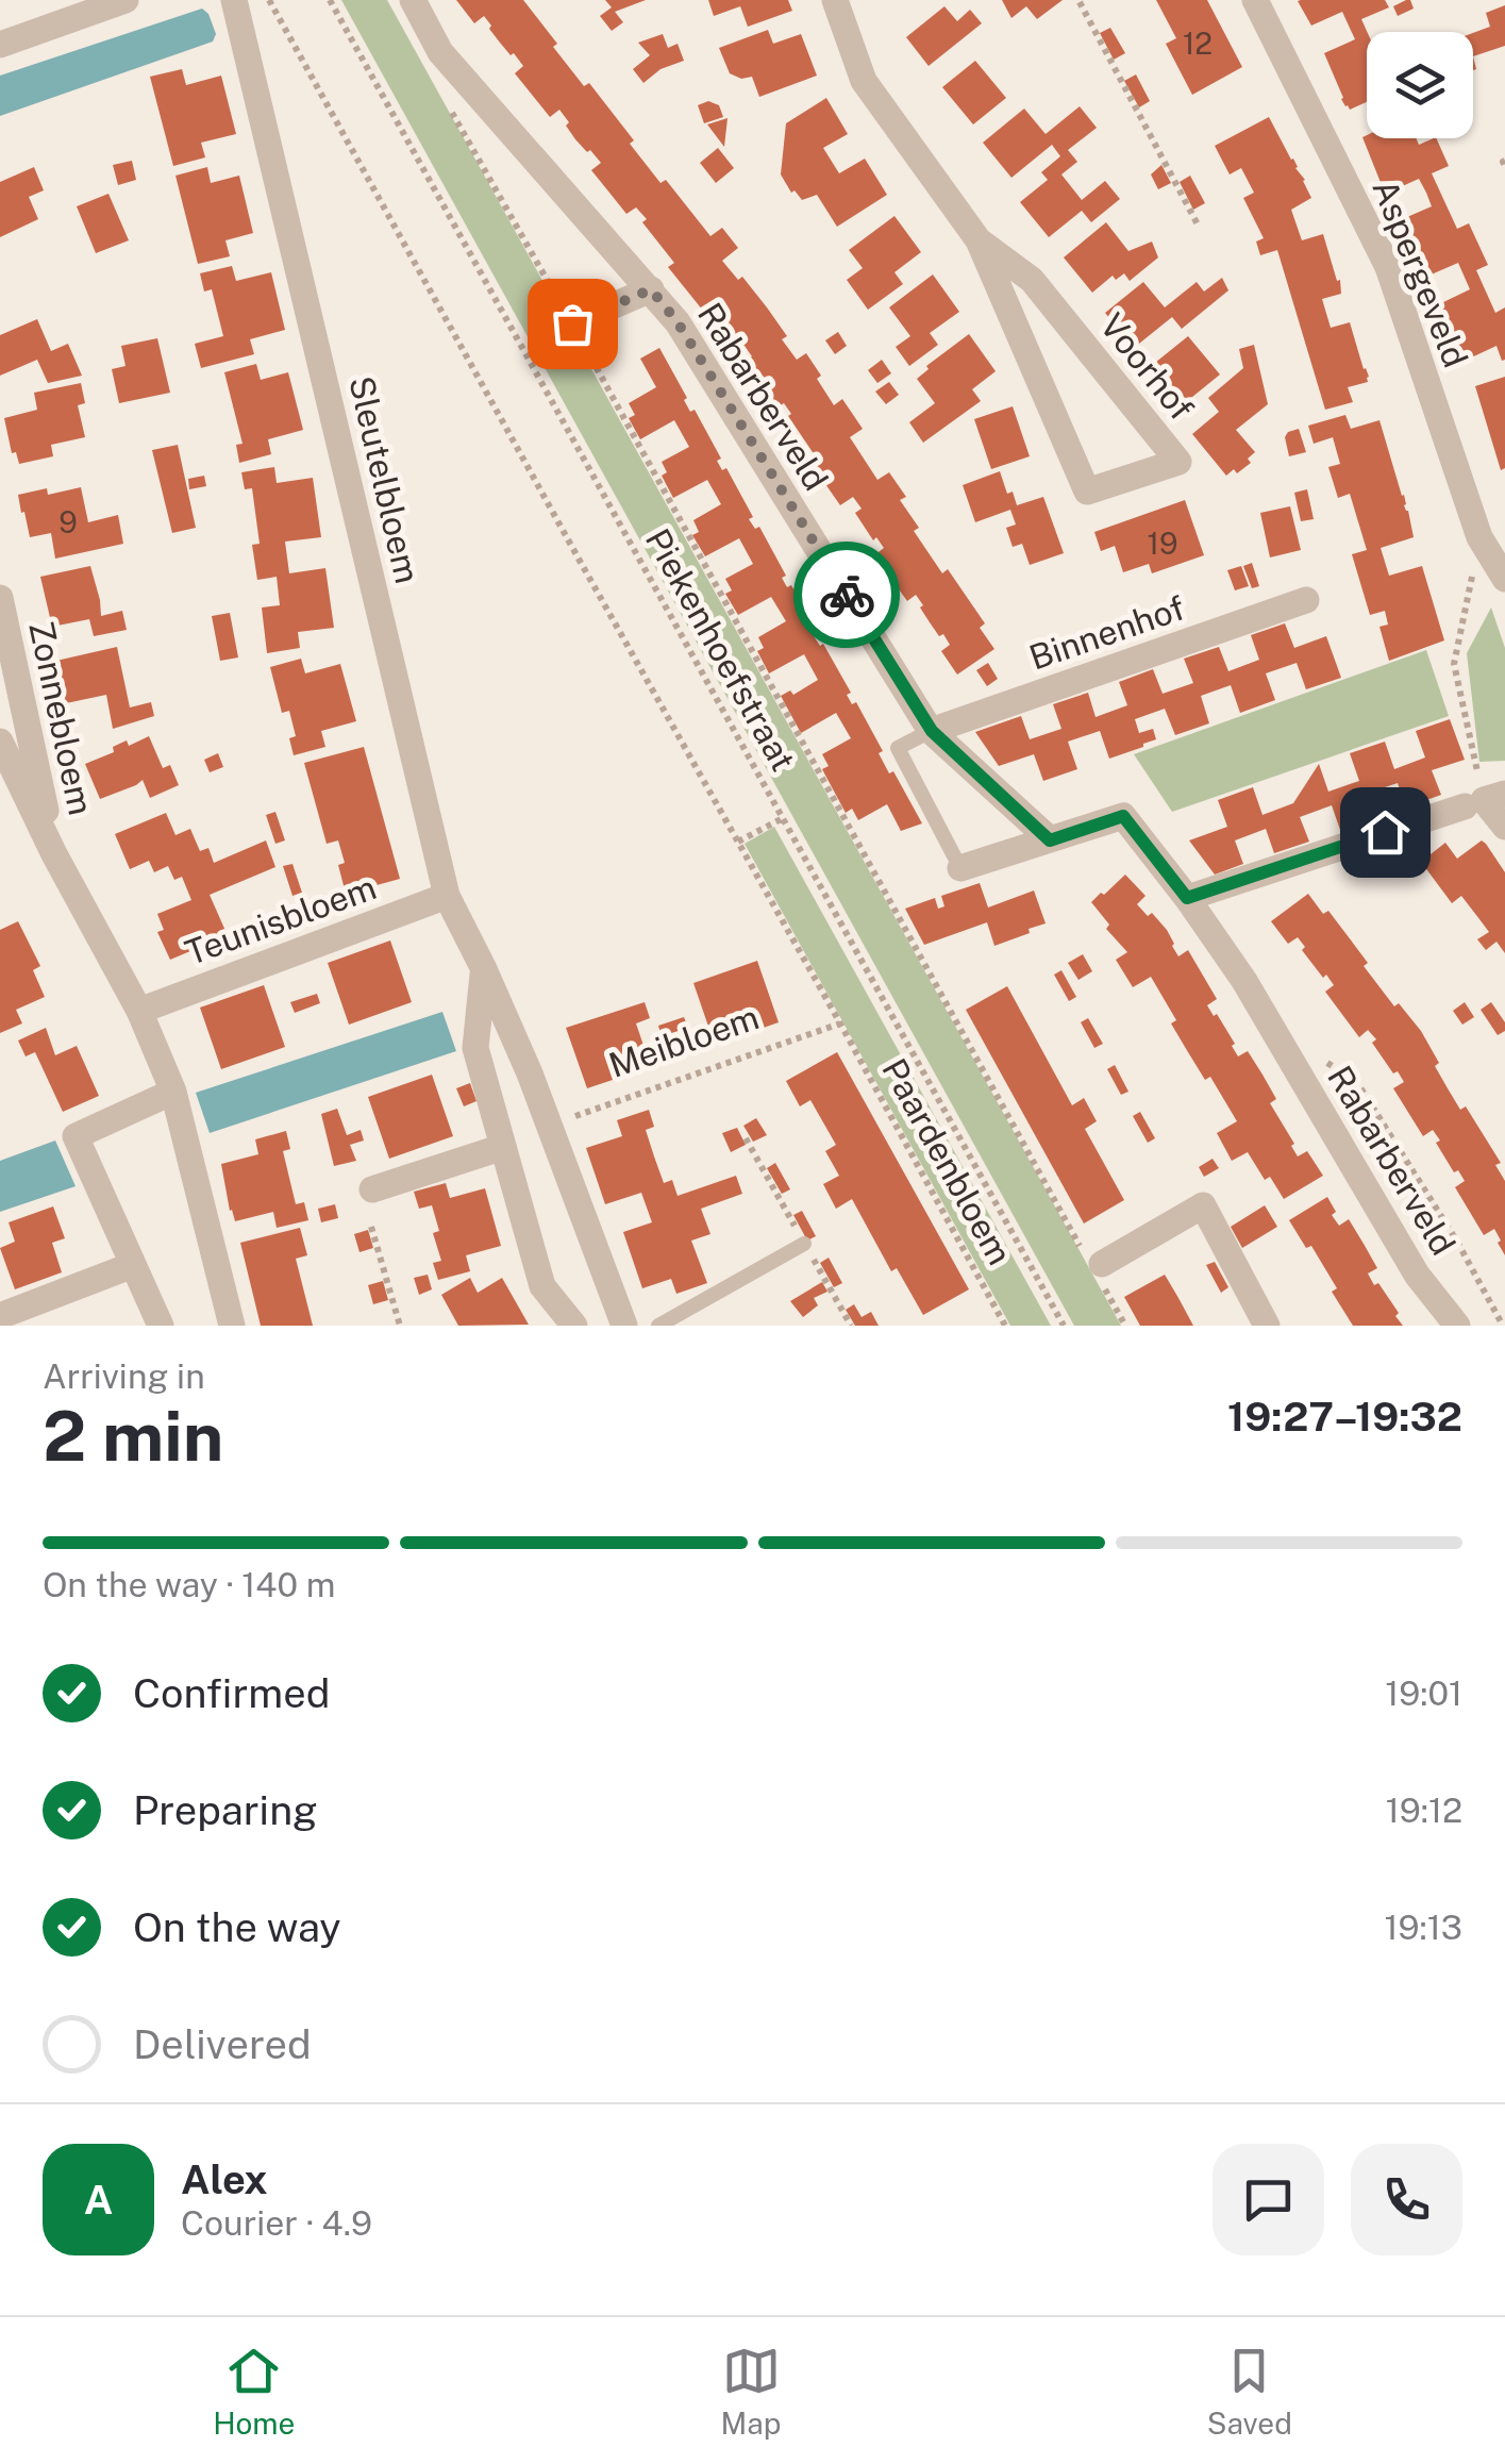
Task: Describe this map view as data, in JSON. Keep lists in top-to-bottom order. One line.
{"streets":{"street":["Aspergeveld","Voorhof","Rabarberveld","Sleutelbloem","Binnenhof","Zonnebloem","Teunisbloem"],"path":["Piekenhoefstraat","Meibloem","Paardenbloem"]},"crossings":[["Rabarberveld","Binnenhof"],["Sleutelbloem","Teunisbloem"],["Sleutelbloem","Meibloem"],["Zonnebloem","Teunisbloem"],["Meibloem","Paardenbloem"]],"house_numbers":["12","9","19"],"page":{"heading":["2 min","Arriving in","19:27–19:32"],"panel":["Alex","Courier · 4.9"],"bar":"On the way · 140 m","list":[["Confirmed","19:01"],["Preparing","19:12"],["On the way","19:13"],"Delivered"],"round":"A","tabs":["Home","Map","Saved"]}}
